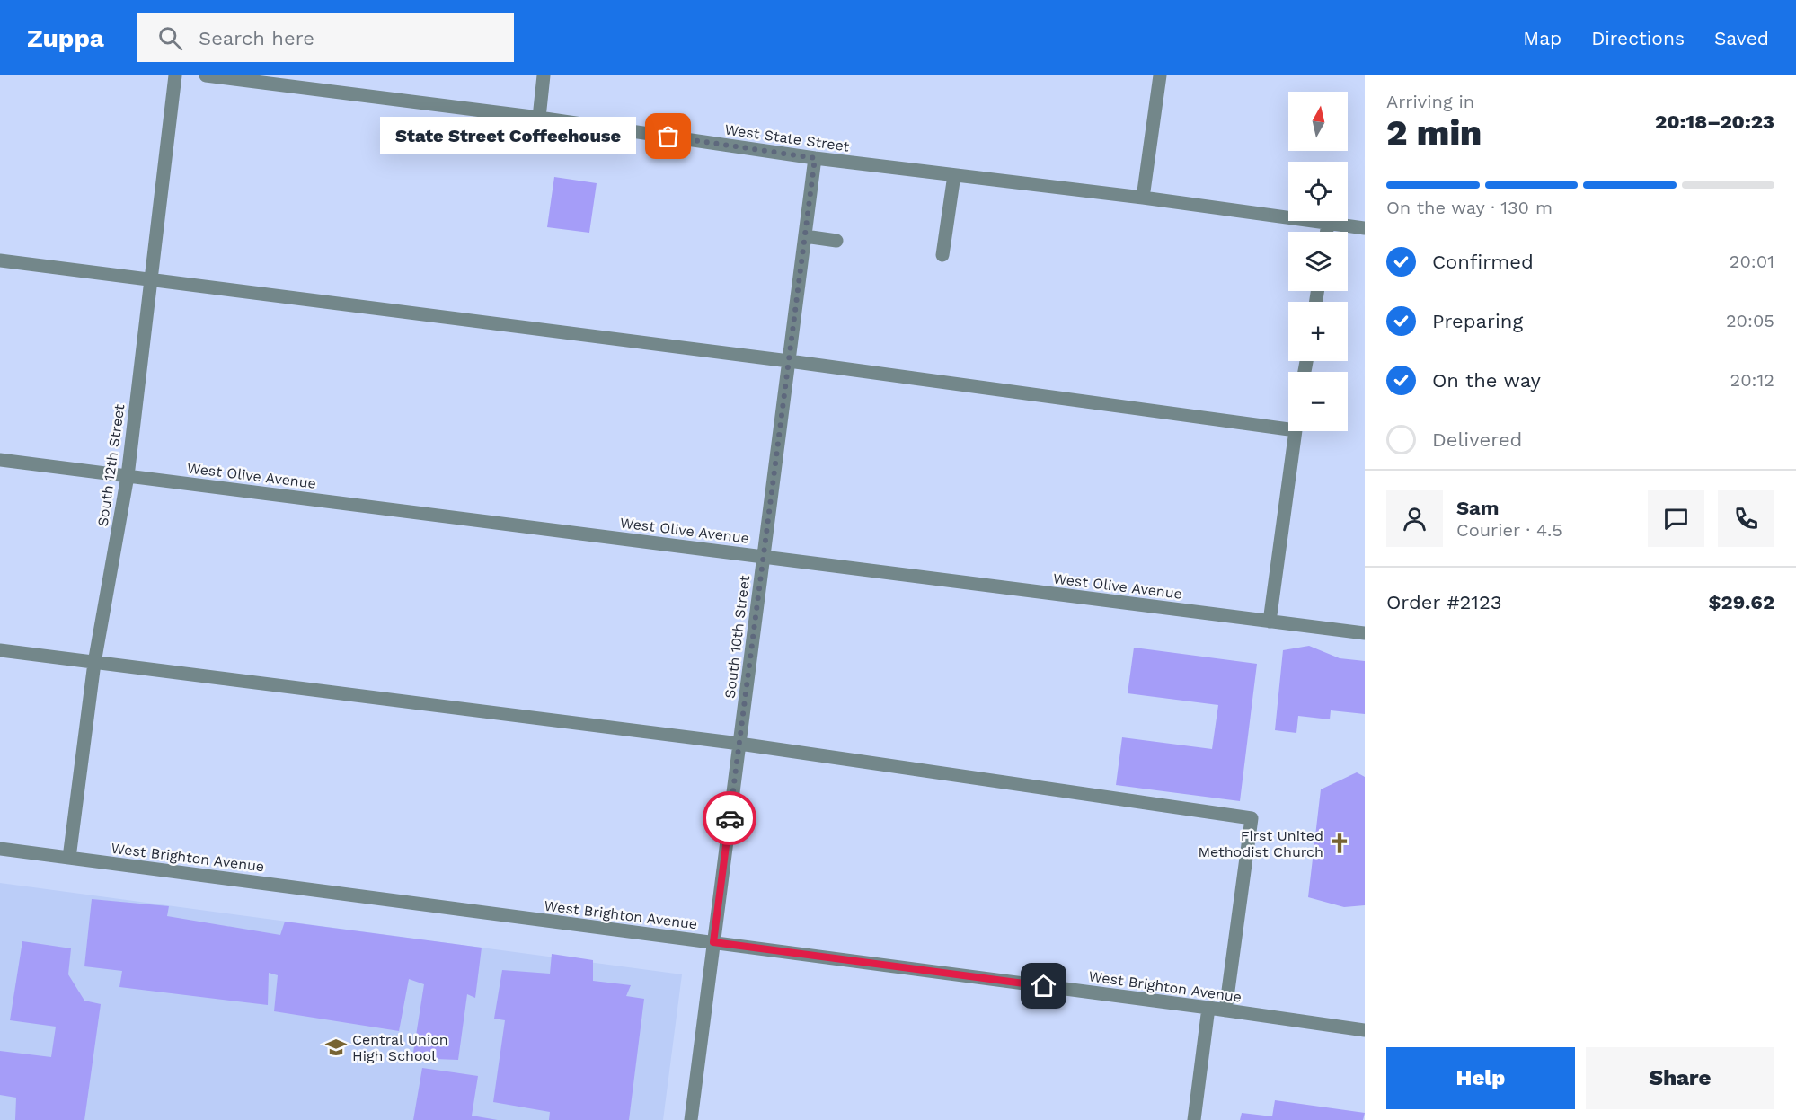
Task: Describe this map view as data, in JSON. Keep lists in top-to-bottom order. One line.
{"streets":{"street":["West State Street","South 12th Street","West Olive Avenue","South 10th Street","West Brighton Avenue"]},"crossings":[["West State Street","South 10th Street"],["South 12th Street","West Olive Avenue"],["South 12th Street","West Brighton Avenue"],["West Olive Avenue","South 10th Street"],["South 10th Street","West Brighton Avenue"]],"places":{"other":["State Street Coffeehouse"],"church":["First United Methodist Church"],"school or university":["Central Union High School"]},"north":"top","page":{"header":"Zuppa","search":"Search here","nav":["Map","Directions","Saved"],"heading":["2 min","Arriving in","20:18–20:23"],"panel":["Sam","Courier · 4.5","Order #2123","$29.62"],"map_buttons":["+","−"],"bubble":"State Street Coffeehouse","bar":"On the way · 130 m","list":[["Confirmed","20:01"],["Preparing","20:05"],["On the way","20:12"],"Delivered"],"buttons":["Help","Share"]}}
